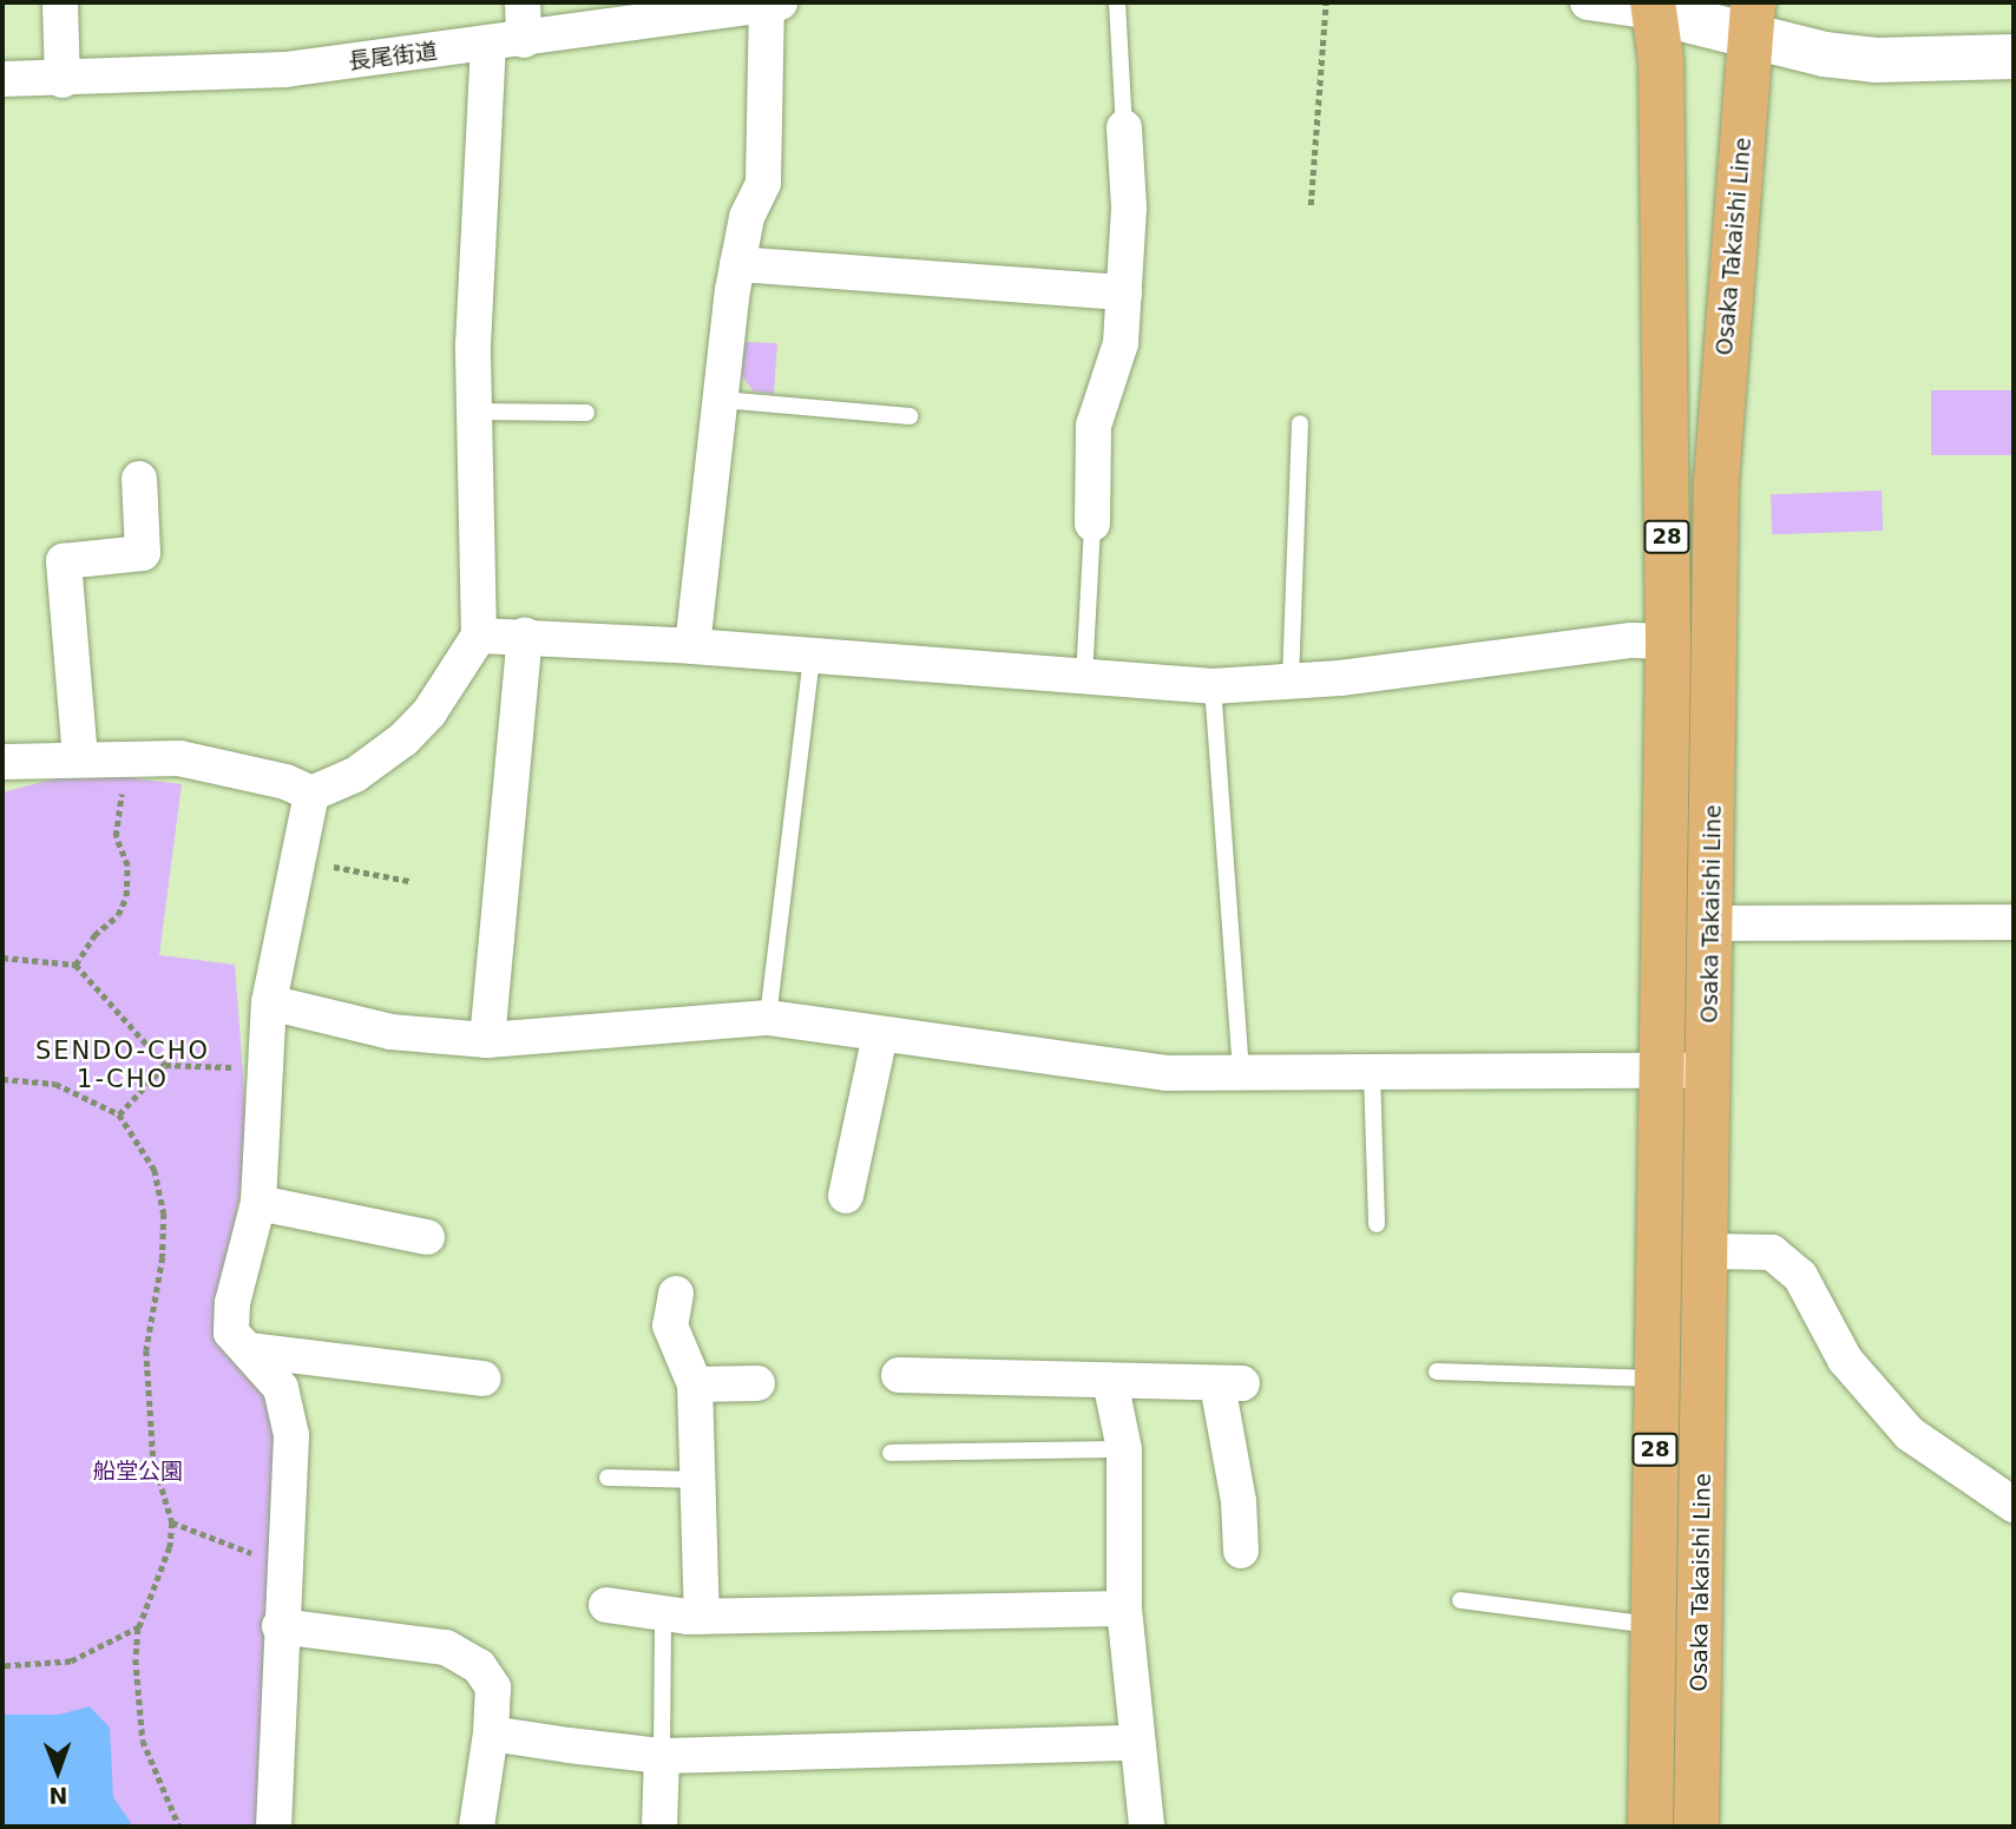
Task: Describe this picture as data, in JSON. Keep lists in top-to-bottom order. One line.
{"streets":{"main road":["Osaka Takaishi Line","28"],"street":["長尾街道"]},"districts":["SENDO-CHO 1-CHO"],"parks":["船堂公園"],"north":"bottom"}
